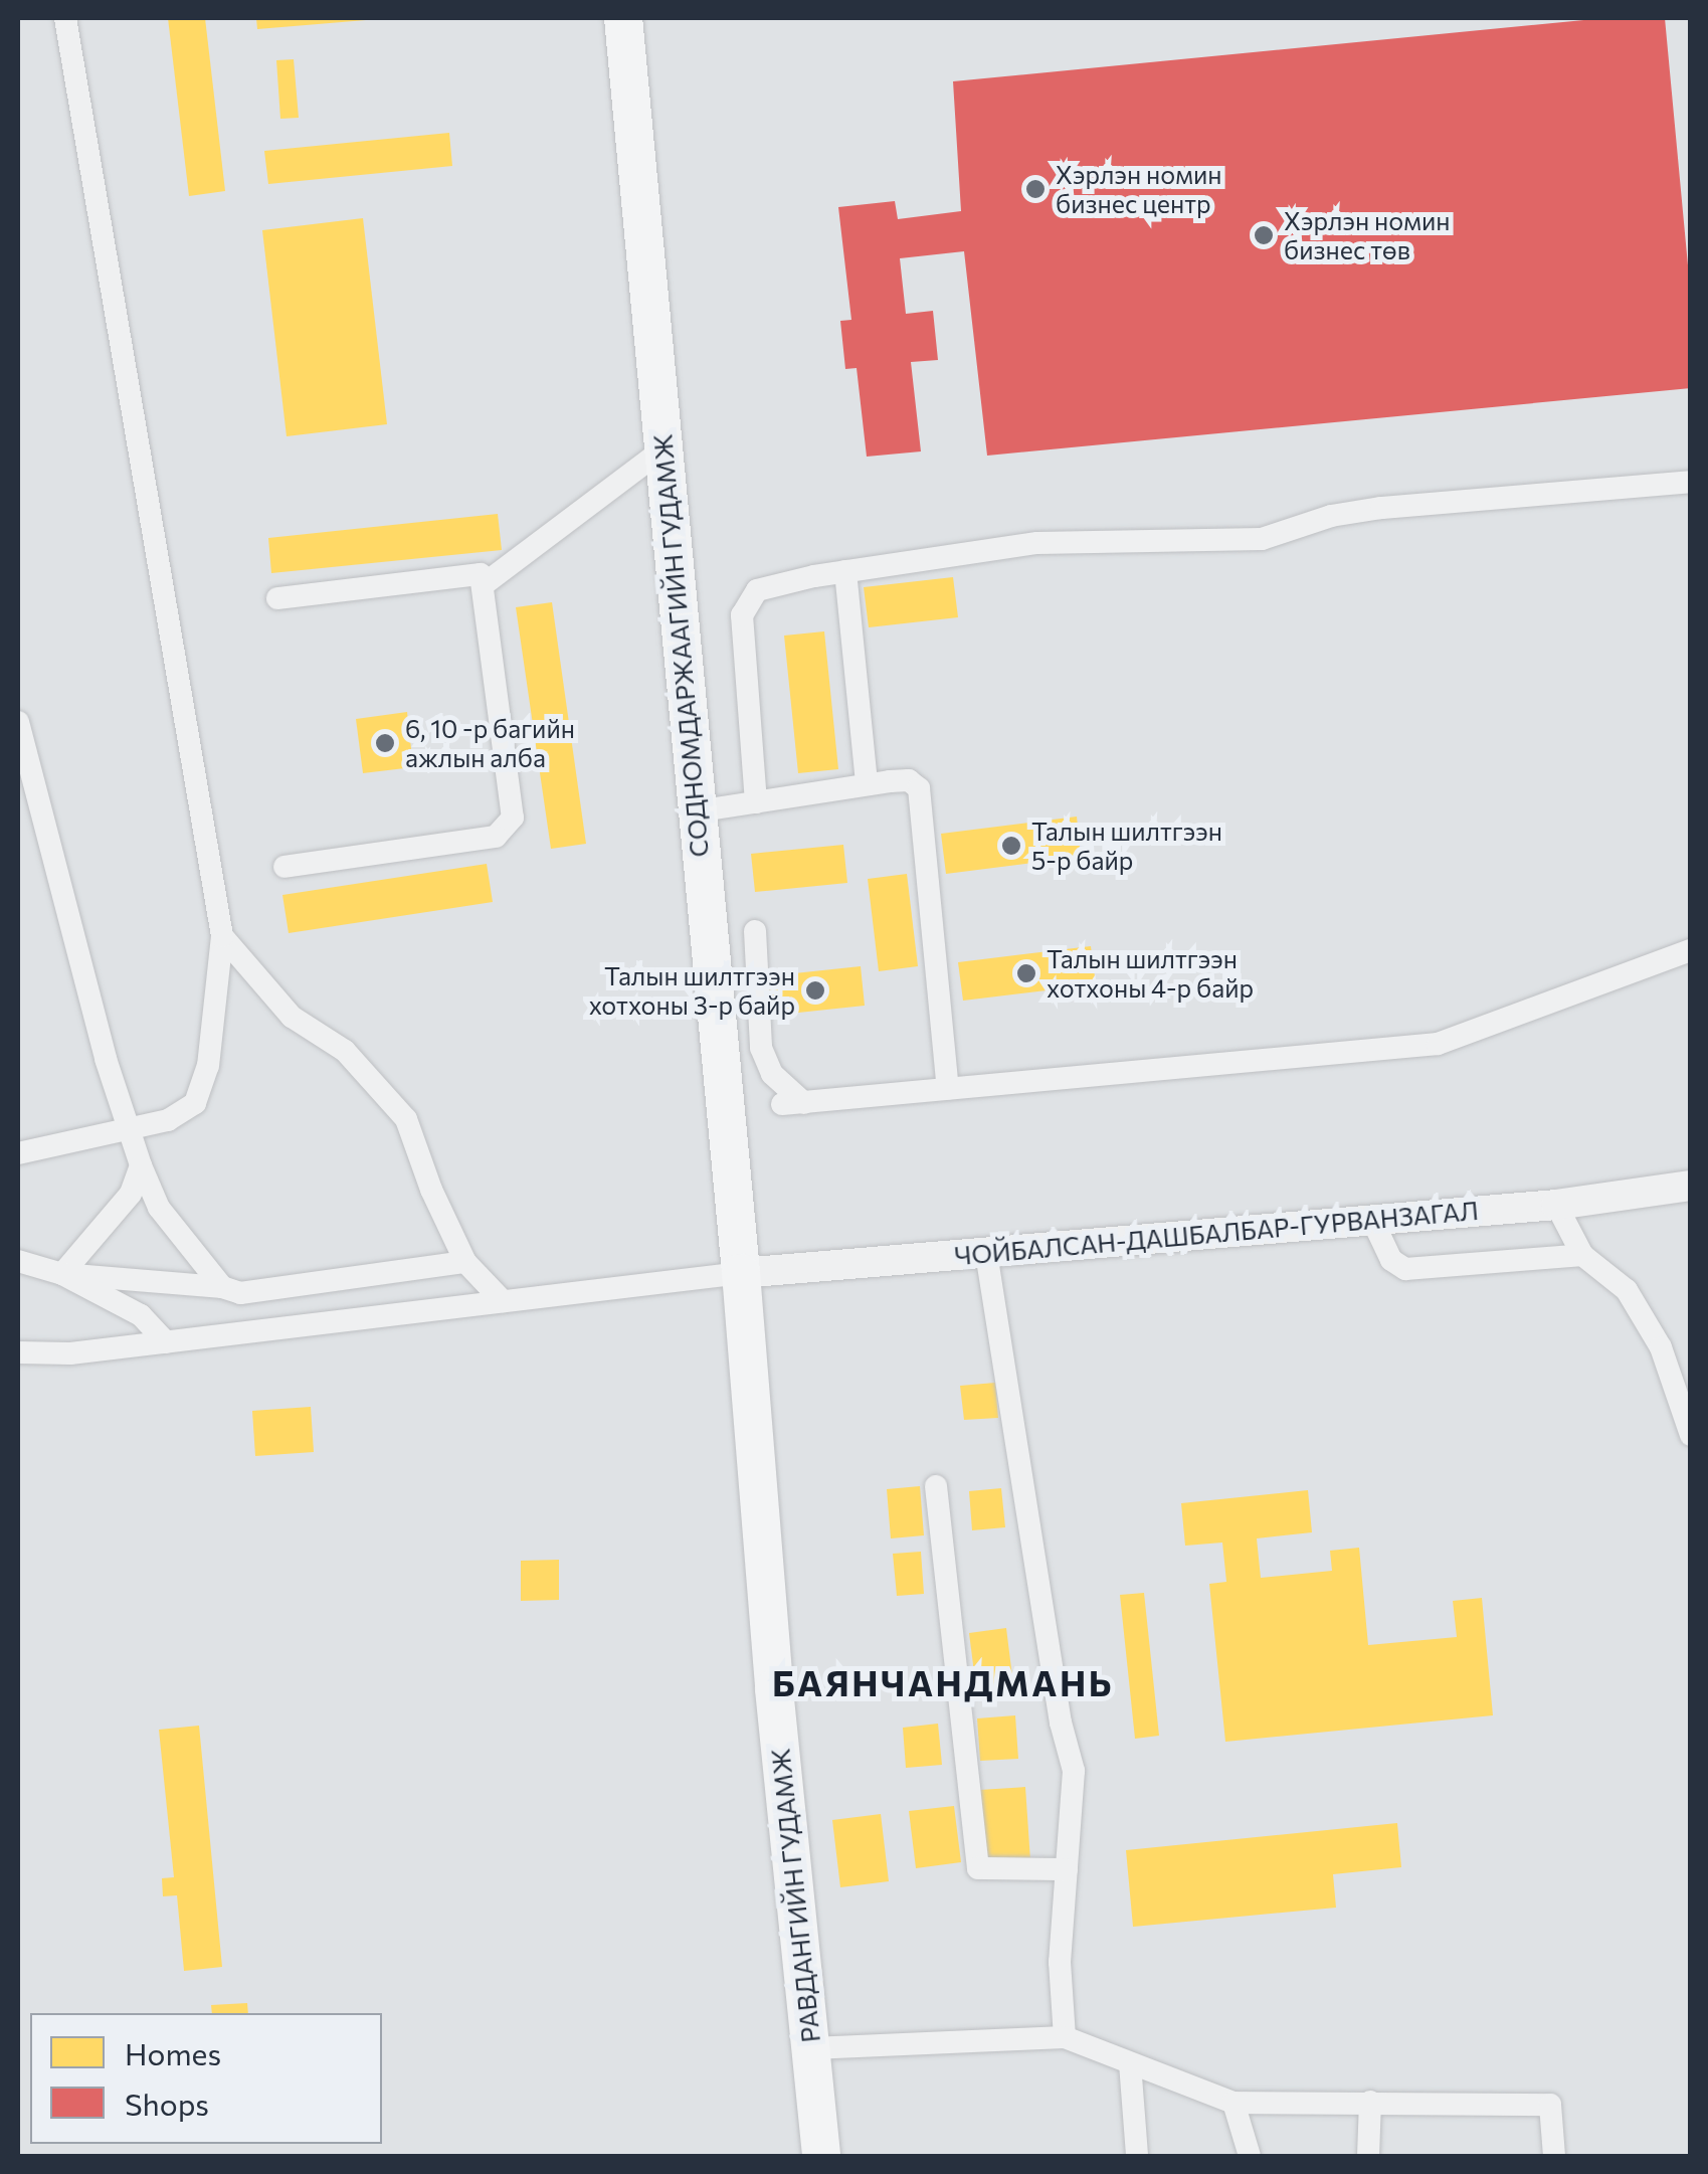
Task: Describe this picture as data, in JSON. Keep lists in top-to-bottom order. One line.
{"streets":{"main road":["СОДНОМДАРЖААГИЙН ГУДАМЖ","РАВДАНГИЙН ГУДАМЖ"],"street":["ЧОЙБАЛСАН-ДАШБАЛБАР-ГУРВАНЗАГАЛ"]},"crossings":[["СОДНОМДАРЖААГИЙН ГУДАМЖ","ЧОЙБАЛСАН-ДАШБАЛБАР-ГУРВАНЗАГАЛ"],["СОДНОМДАРЖААГИЙН ГУДАМЖ","РАВДАНГИЙН ГУДАМЖ"],["ЧОЙБАЛСАН-ДАШБАЛБАР-ГУРВАНЗАГАЛ","РАВДАНГИЙН ГУДАМЖ"]],"districts":["БАЯНЧАНДМАНЬ"],"places":["Хэрлэн номин бизнес центр","Хэрлэн номин бизнес төв","6, 10 -р багийн ажлын алба","Талын шилтгээн 5-р байр","Талын шилтгээн хотхоны 4-р байр","Талын шилтгээн хотхоны 3-р байр"],"legend":["Homes","Shops"]}
